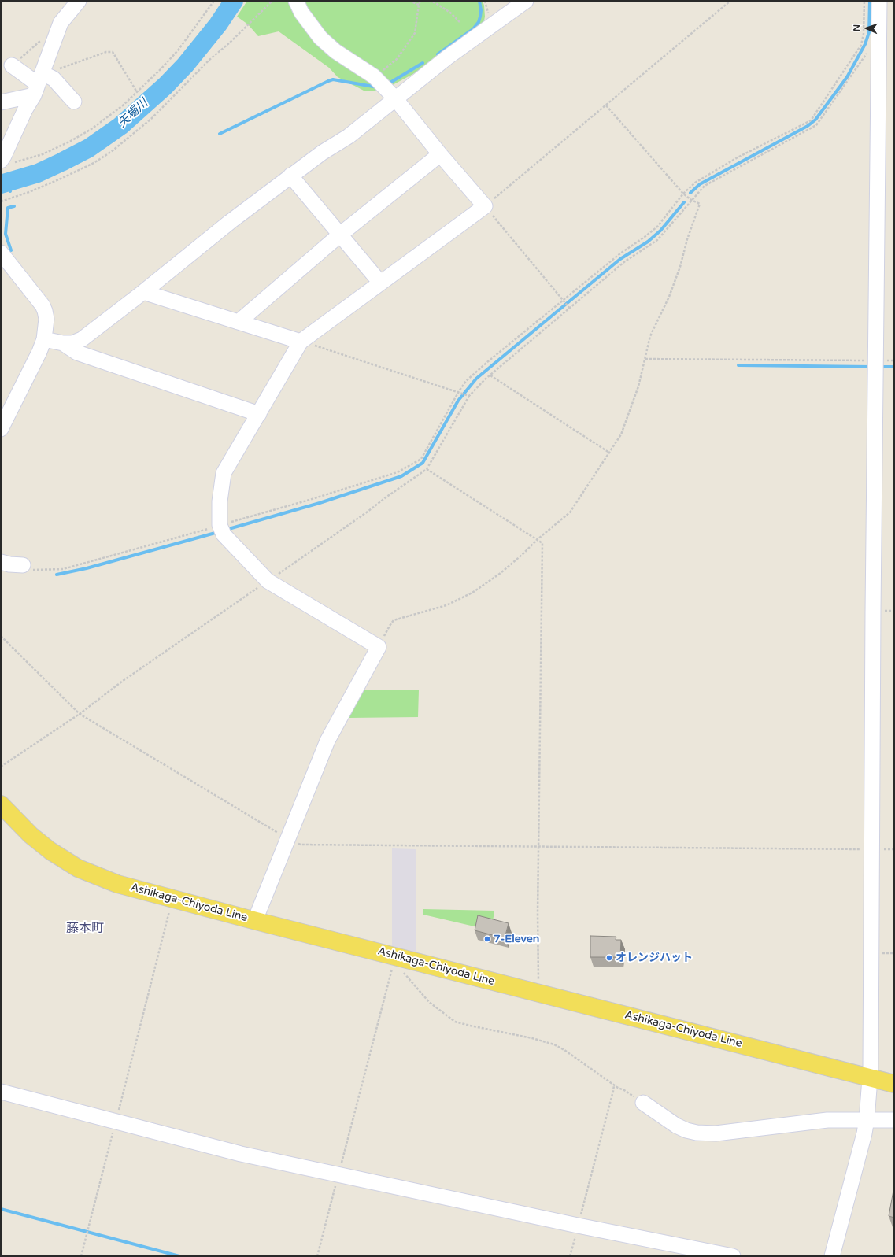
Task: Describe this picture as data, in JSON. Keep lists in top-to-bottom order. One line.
{"streets":{"main road":["Ashikaga-Chiyoda Line"]},"districts":["藤本町"],"water":["矢場川"],"places":["7-Eleven","オレンジハット"],"north":"left"}
